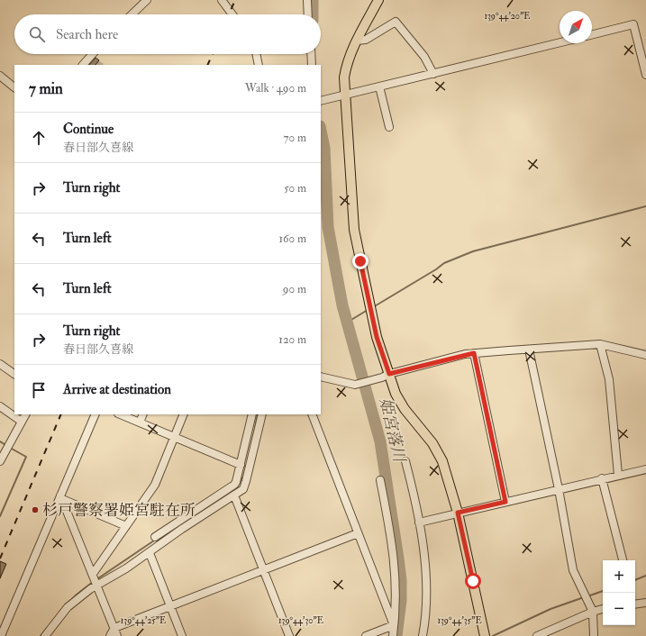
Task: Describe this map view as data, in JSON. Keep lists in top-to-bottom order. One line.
{"water":["姫宮落川"],"places":["杉戸警察署姫宮駐在所"],"north":"top right","page":{"search":"Search here","heading":["7 min","Walk · 490 m"],"list":[["Continue","春日部久喜線","70 m"],["Turn right","50 m"],["Turn left","160 m"],["Turn left","90 m"],["Turn right","春日部久喜線","120 m"],"Arrive at destination"],"map_buttons":["+","−"]},"coordinates":["139°44'20\"E","139°44'25\"E","139°44'30\"E","139°44'35\"E"]}
